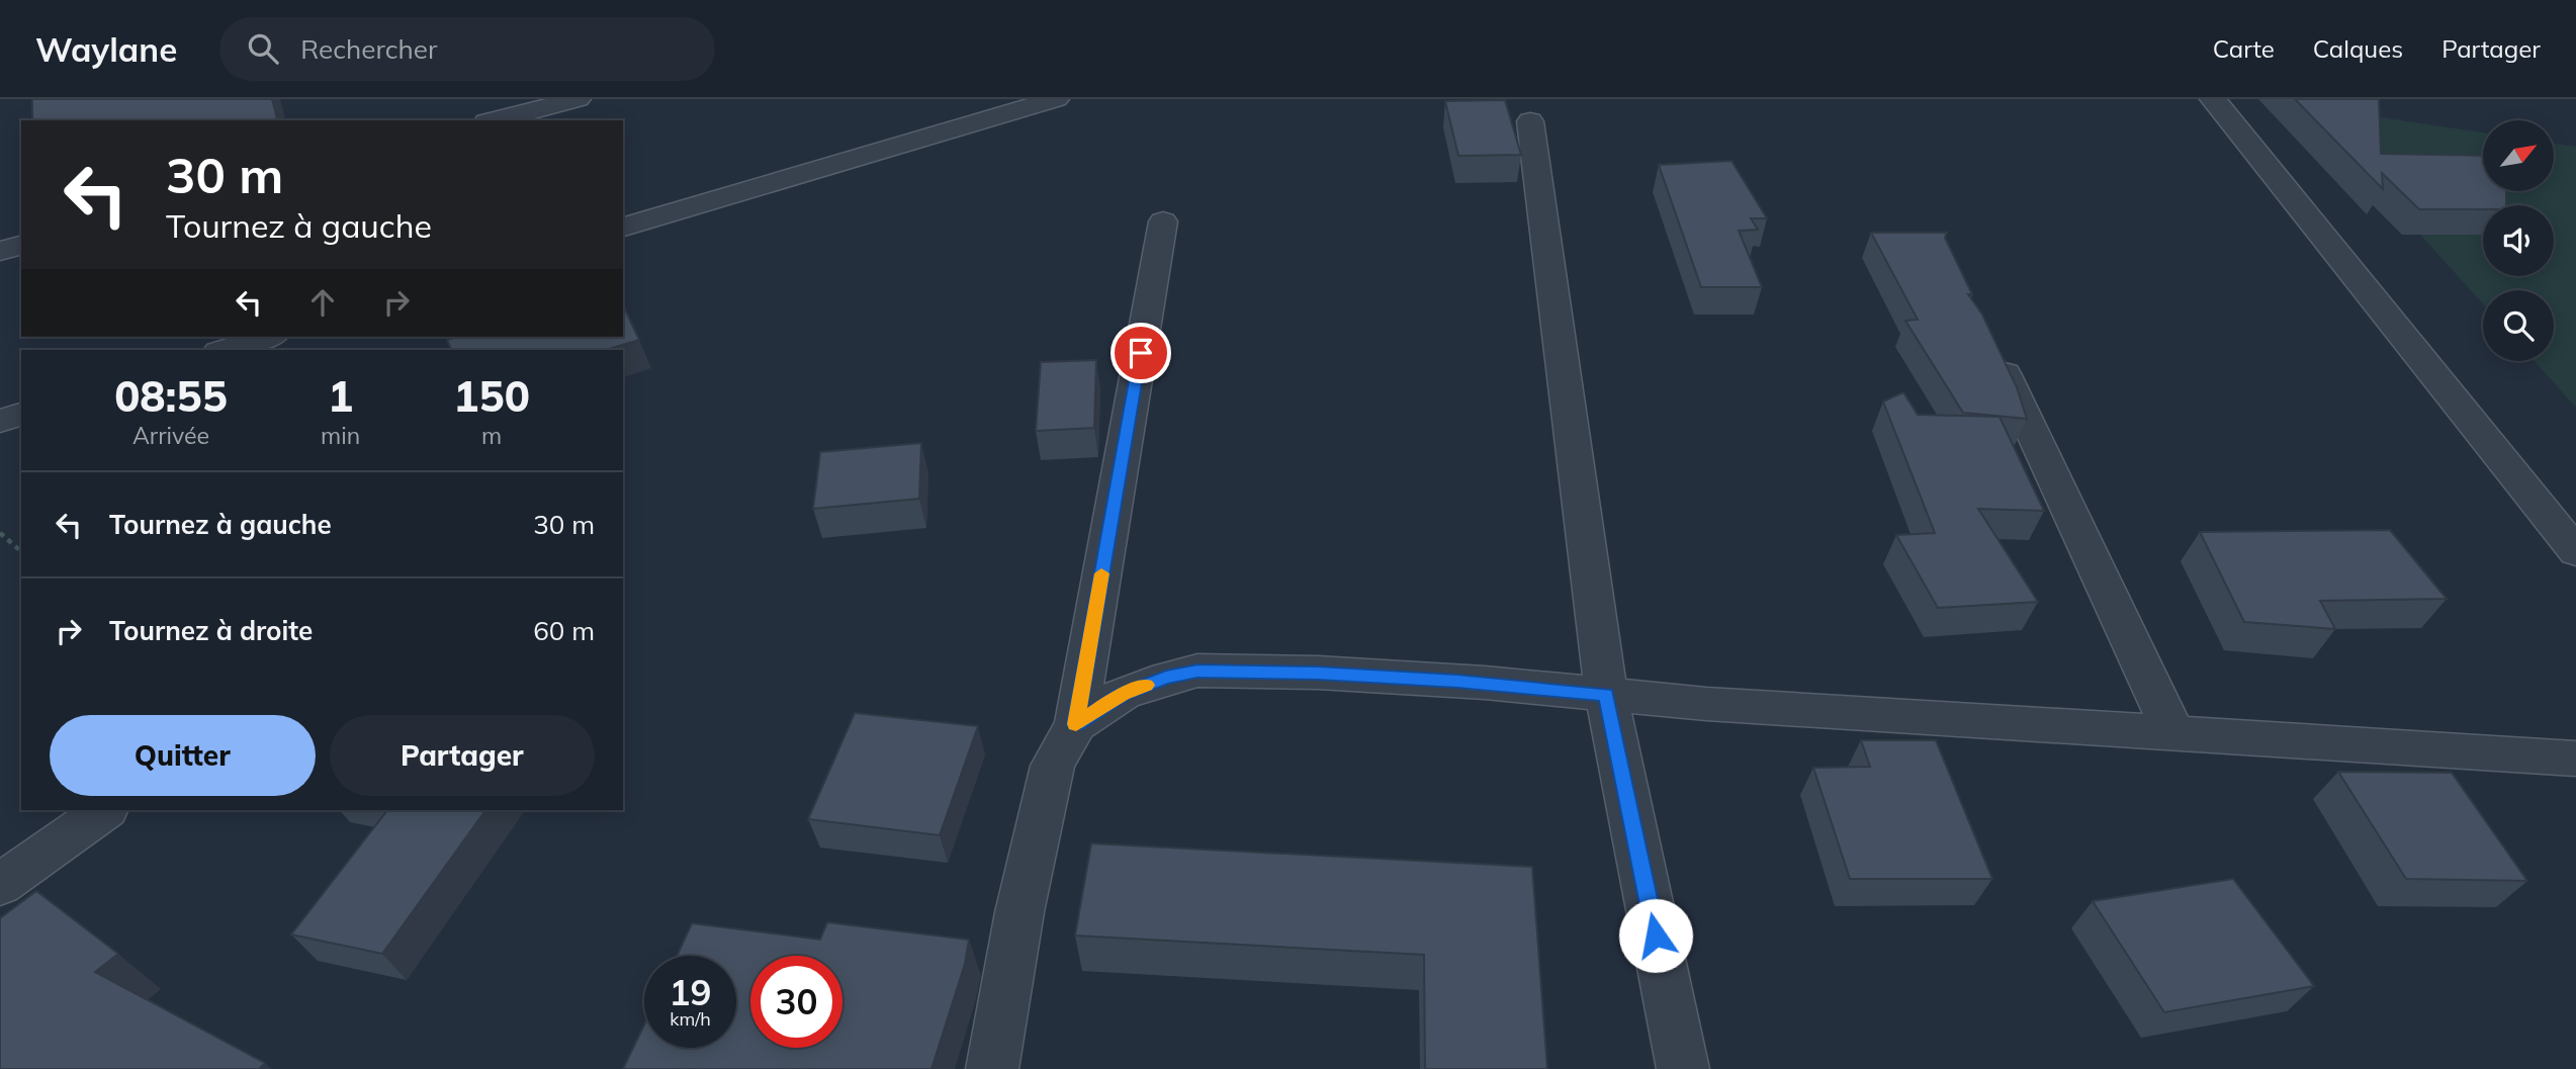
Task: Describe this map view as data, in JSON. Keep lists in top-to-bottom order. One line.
{"north":"top right","page":{"header":"Waylane","search":"Rechercher","nav":["Carte","Calques","Partager"],"turn":["30 m","Tournez à gauche"],"eta":["08:55","Arrivée","1","min","150","m"],"list":[{"name":"Tournez à gauche","value":"30 m"},{"name":"Tournez à droite","value":"60 m"}],"buttons":["Quitter","Partager"],"speed":"19 km/h","limit":"30"}}
